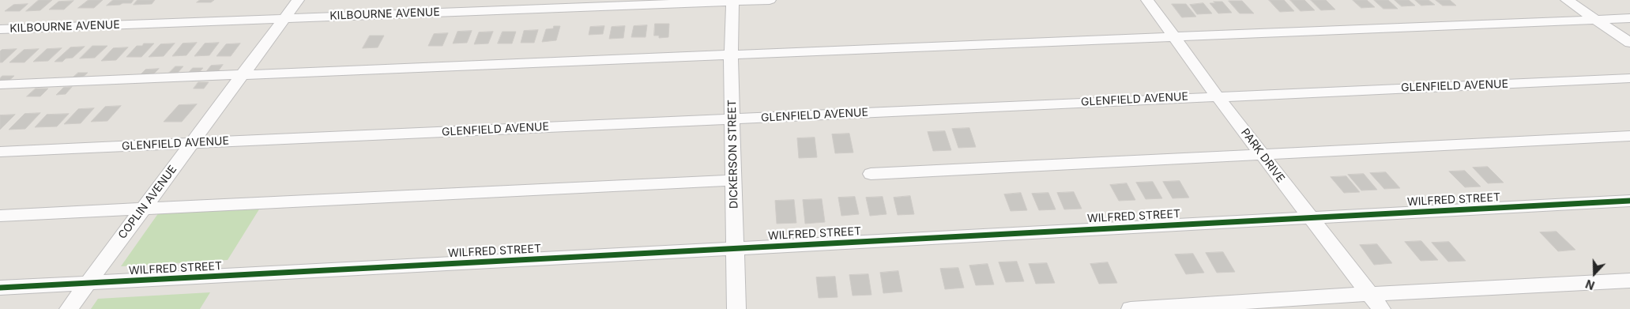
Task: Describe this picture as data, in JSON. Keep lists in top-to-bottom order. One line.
{"streets":{"street":["KILBOURNE AVENUE","GLENFIELD AVENUE","DICKERSON STREET","PARK DRIVE","WILFRED STREET","COPLIN AVENUE"]},"crossings":[["KILBOURNE AVENUE","DICKERSON STREET"],["KILBOURNE AVENUE","COPLIN AVENUE"],["GLENFIELD AVENUE","DICKERSON STREET"],["GLENFIELD AVENUE","PARK DRIVE"],["GLENFIELD AVENUE","COPLIN AVENUE"],["DICKERSON STREET","WILFRED STREET"],["PARK DRIVE","WILFRED STREET"],["WILFRED STREET","COPLIN AVENUE"]],"north":"bottom"}
